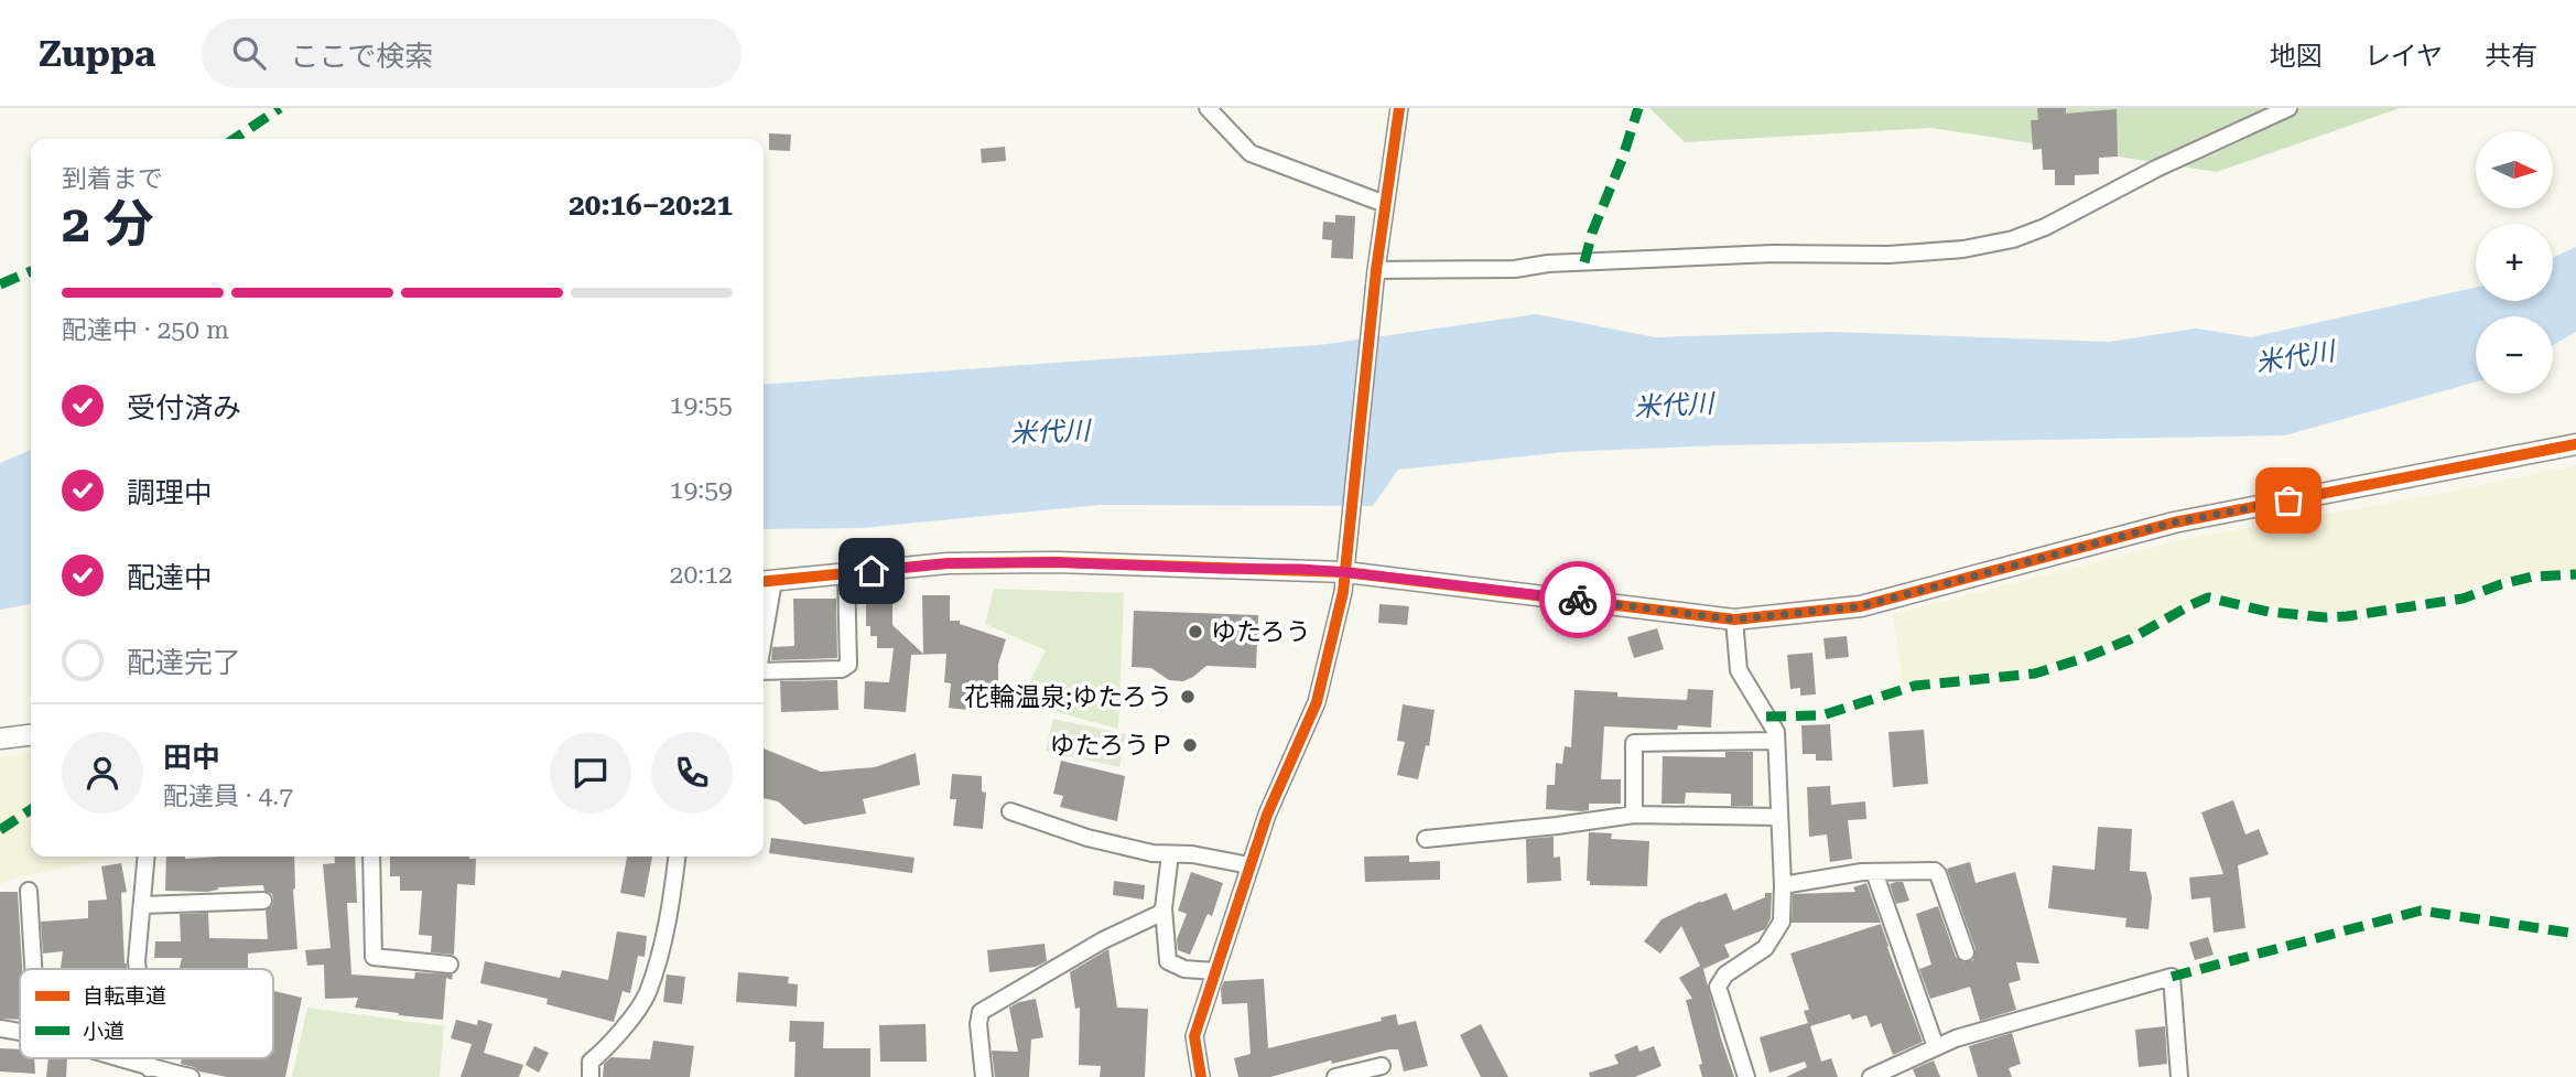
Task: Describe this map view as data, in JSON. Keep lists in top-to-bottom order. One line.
{"water":["米代川"],"places":["ゆたろう","花輪温泉;ゆたろう","ゆたろうＰ"],"legend":["自転車道","小道"],"north":"right","page":{"header":"Zuppa","search":"ここで検索","nav":["地図","レイヤ","共有"],"map_buttons":["+","−"],"heading":["2 分","到着まで","20:16–20:21"],"panel":["田中","配達員 · 4.7"],"bar":"配達中 · 250 m","list":[["受付済み","19:55"],["調理中","19:59"],["配達中","20:12"],"配達完了"]}}
